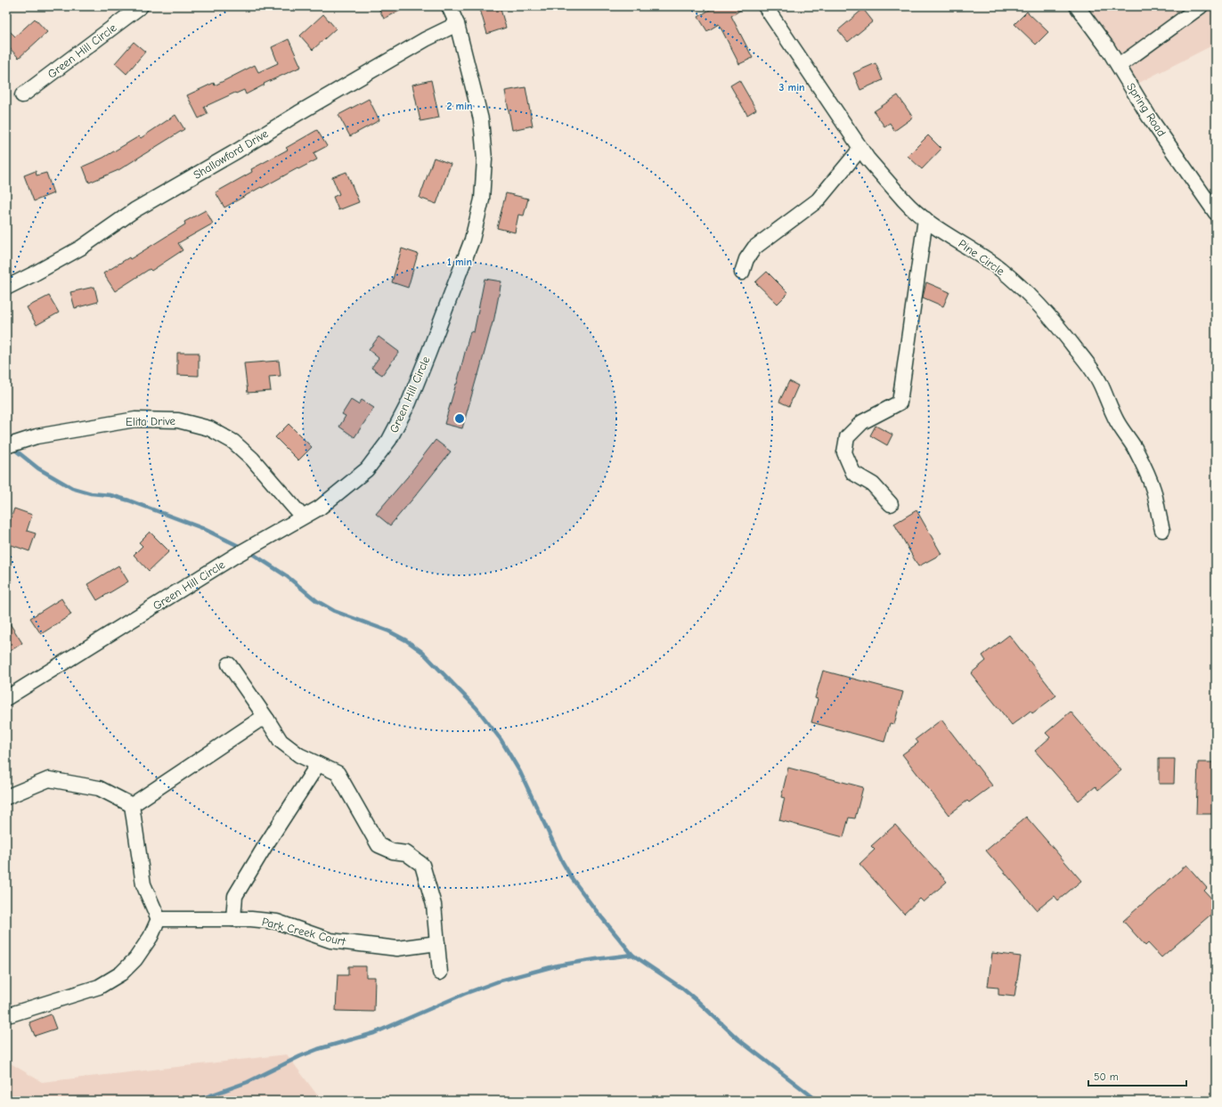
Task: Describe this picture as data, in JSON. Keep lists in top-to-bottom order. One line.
{"streets":{"street":["Green Hill Circle","Spring Road","Shallowford Drive","Pine Circle","Elita Drive","Park Creek Court"]},"crossings":[["Green Hill Circle","Shallowford Drive"],["Green Hill Circle","Elita Drive"]],"scale_bar":"50 m","rings":["3 min","2 min","1 min"]}
